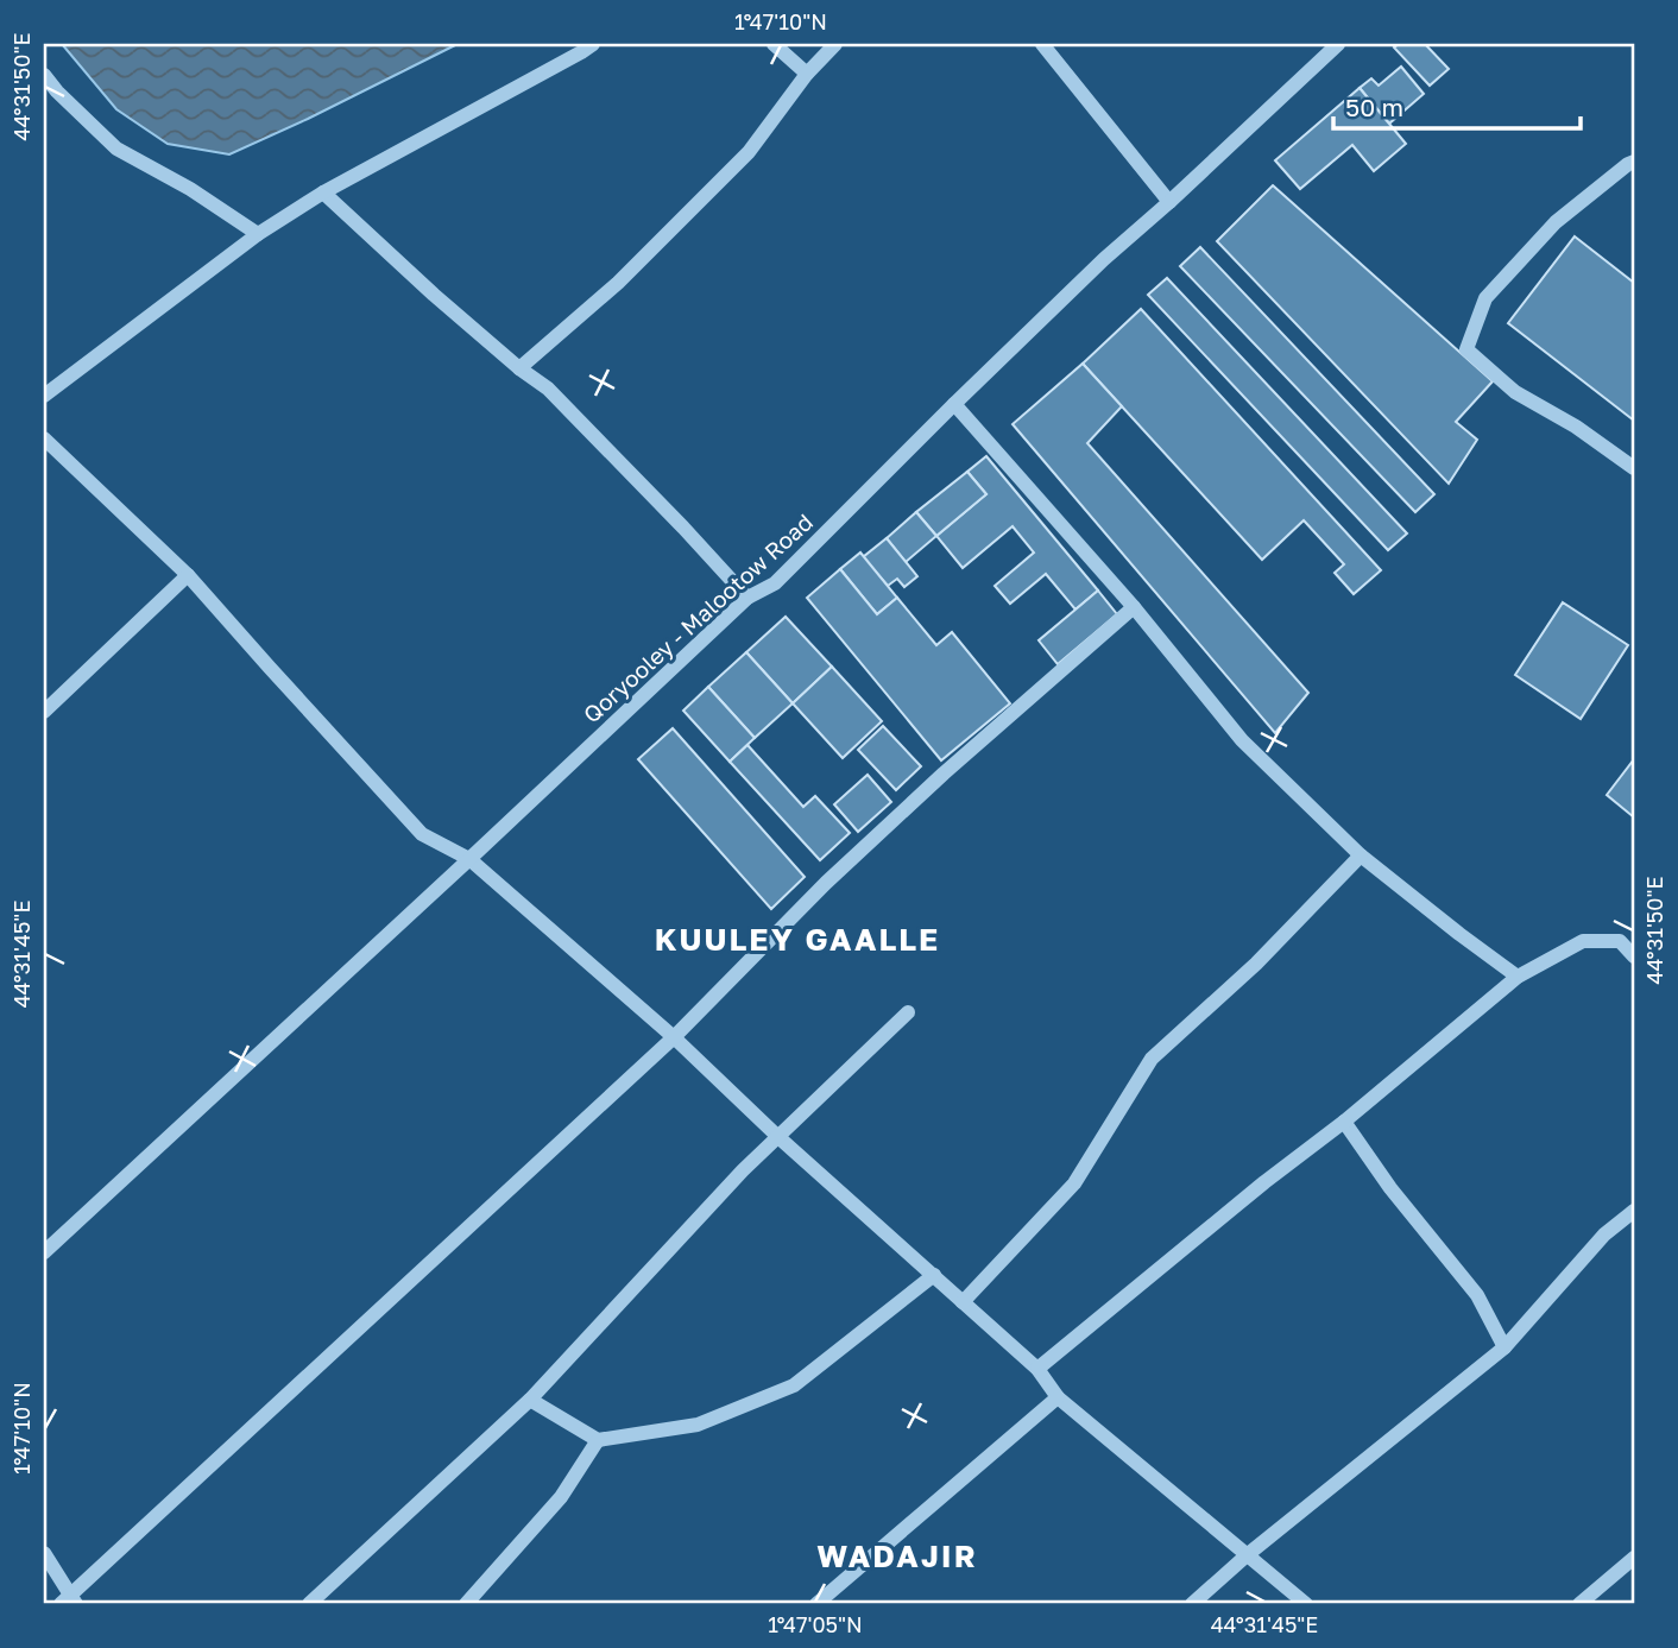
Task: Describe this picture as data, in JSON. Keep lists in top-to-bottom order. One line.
{"streets":{"street":["Qoryooley - Malootow Road"]},"districts":["KUULEY GAALLE","WADAJIR"],"scale_bar":"50 m","coordinates":["1°47'10\"N","44°31'50\"E","44°31'45\"E","1°47'05\"N"]}
